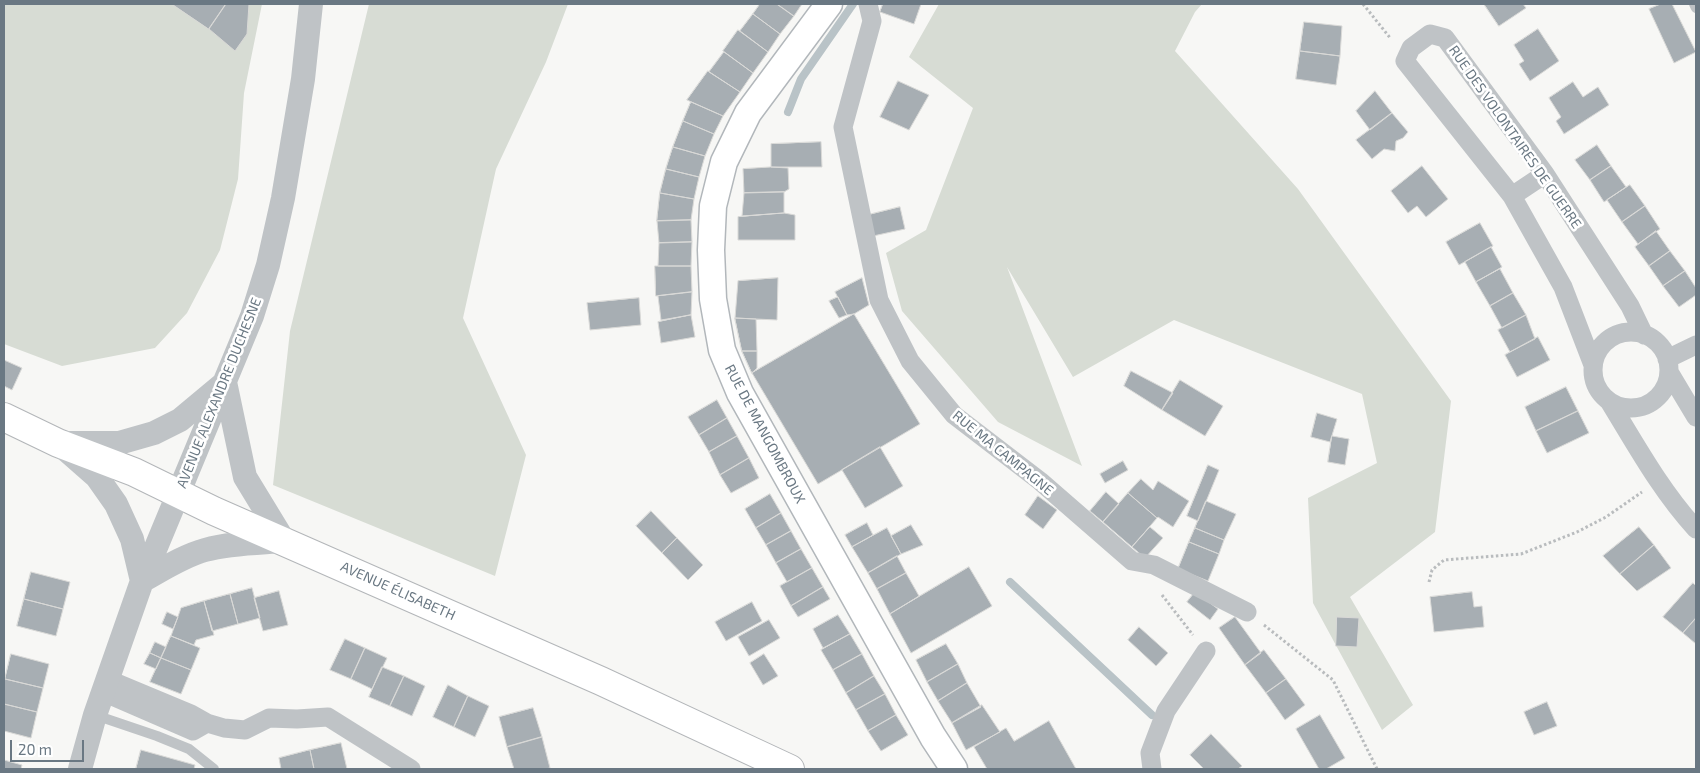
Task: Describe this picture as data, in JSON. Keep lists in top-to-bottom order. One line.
{"streets":{"highway":["AVENUE ÉLISABETH"],"main road":["RUE DE MANGOMBROUX"],"street":["RUE DES VOLONTAIRES DE GUERRE","AVENUE ALEXANDRE DUCHESNE","RUE MA CAMPAGNE"]},"crossings":[["AVENUE ALEXANDRE DUCHESNE","AVENUE ÉLISABETH"]],"scale_bar":"20 m"}
